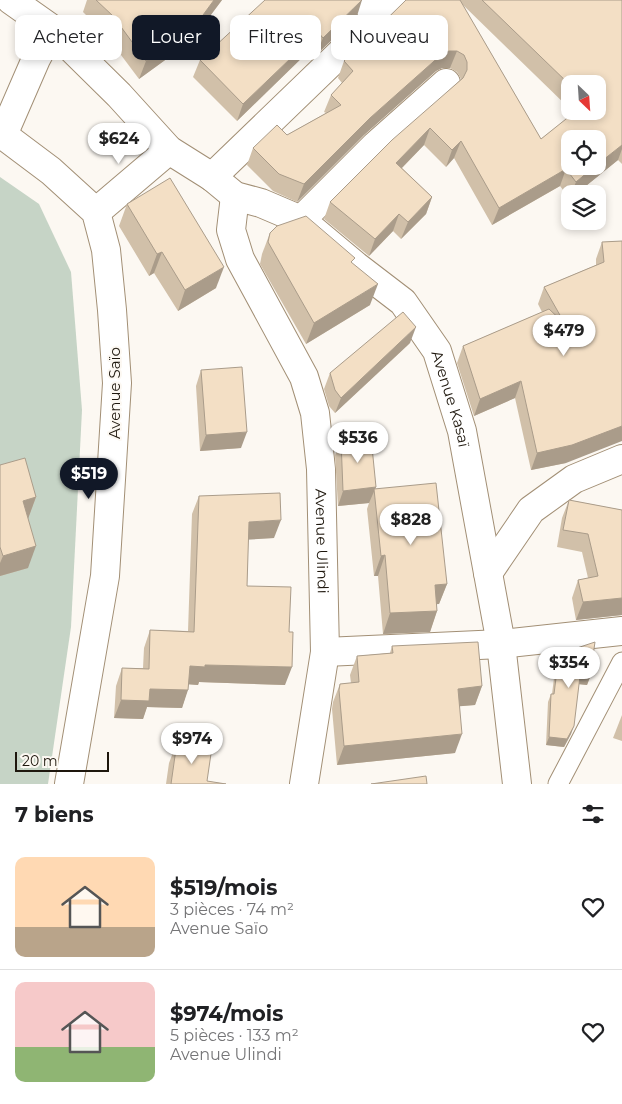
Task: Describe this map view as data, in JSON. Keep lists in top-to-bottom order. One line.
{"streets":{"street":["Avenue Saïo","Avenue Kasaï","Avenue Ulindi"]},"crossings":[["Avenue Kasaï","Avenue Ulindi"]],"scale_bar":"20 m","north":"bottom right","page":{"chip":["Acheter","Louer","Filtres","Nouveau"],"price":["$624","$479","$536","$519","$828","$354","$974"],"scale":"20 m","heading":"7 biens","list":[{"name":"$519/mois","note":"3 pièces · 74 m² · Avenue Saïo"},{"name":"$974/mois","note":"5 pièces · 133 m² · Avenue Ulindi"}]}}
